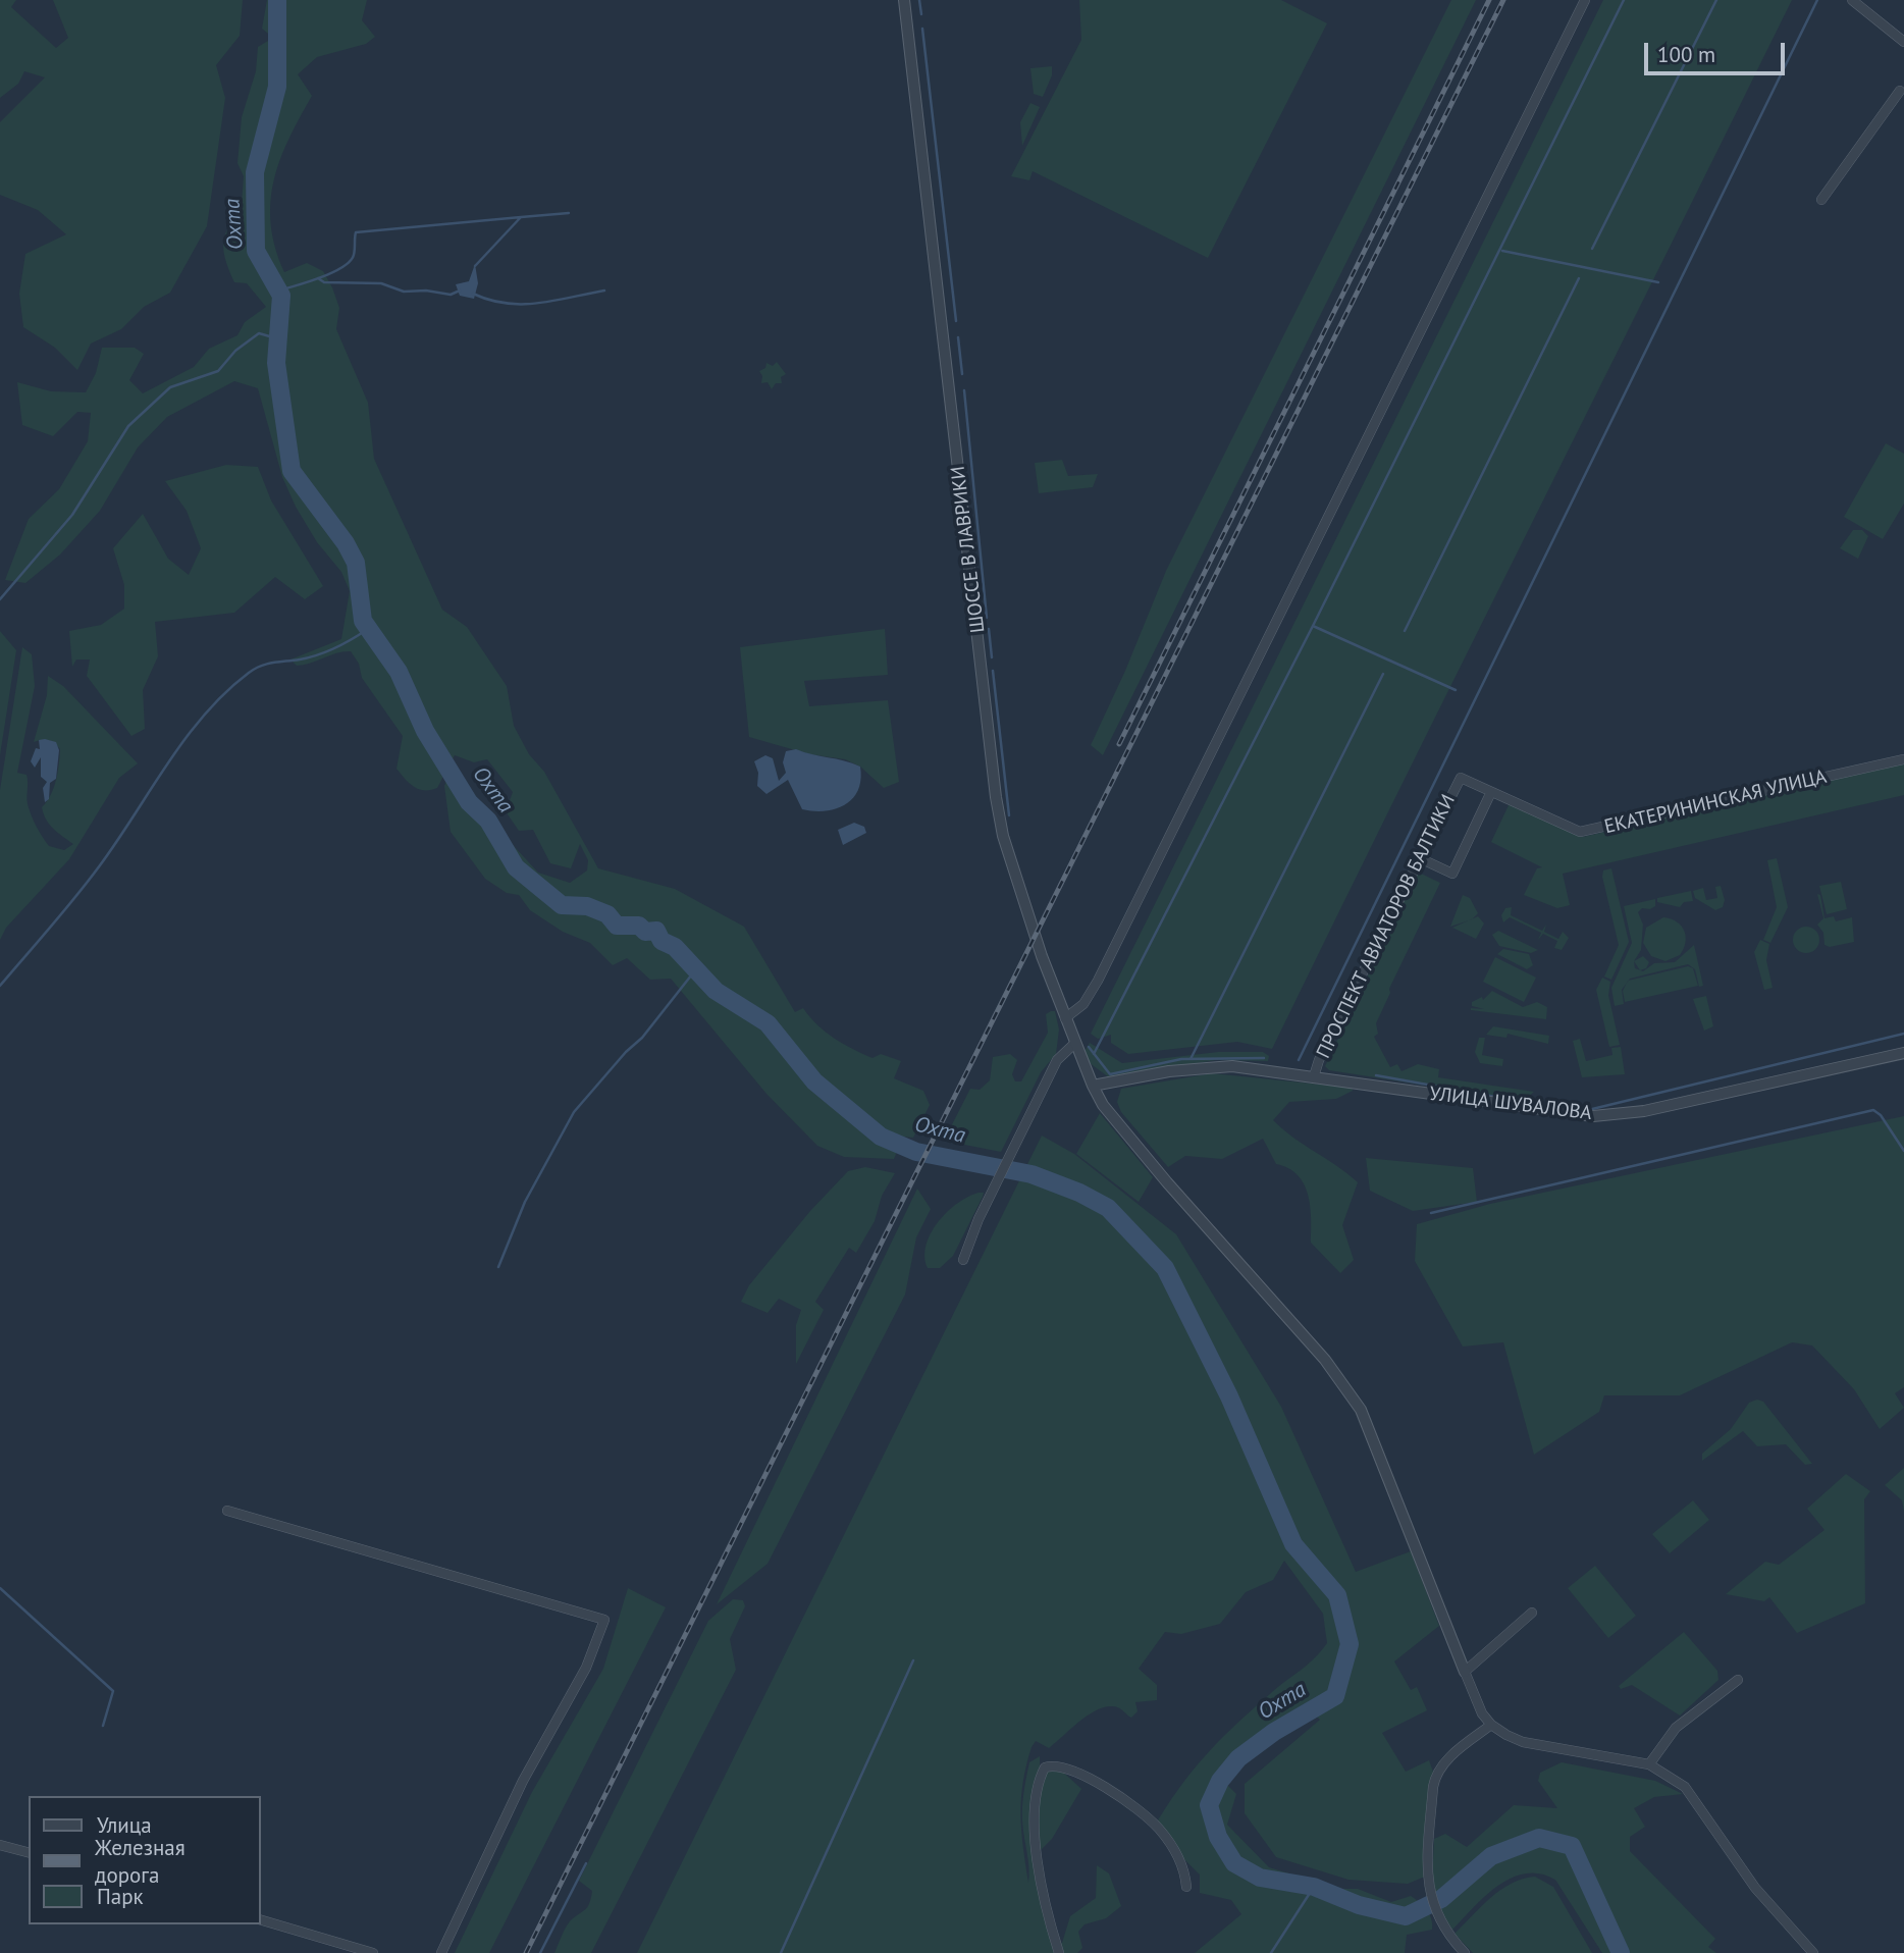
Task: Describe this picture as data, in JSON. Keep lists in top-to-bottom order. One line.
{"streets":{"street":["ШОССЕ В ЛАВРИКИ","ЕКАТЕРИНИНСКАЯ УЛИЦА","ПРОСПЕКТ АВИАТОРОВ БАЛТИКИ","УЛИЦА ШУВАЛОВА"]},"crossings":[["ШОССЕ В ЛАВРИКИ","УЛИЦА ШУВАЛОВА"],["ЕКАТЕРИНИНСКАЯ УЛИЦА","ПРОСПЕКТ АВИАТОРОВ БАЛТИКИ"],["ПРОСПЕКТ АВИАТОРОВ БАЛТИКИ","УЛИЦА ШУВАЛОВА"]],"water":["Охта"],"legend":["Улица","Железная дорога","Парк"],"scale_bar":"100 m"}
